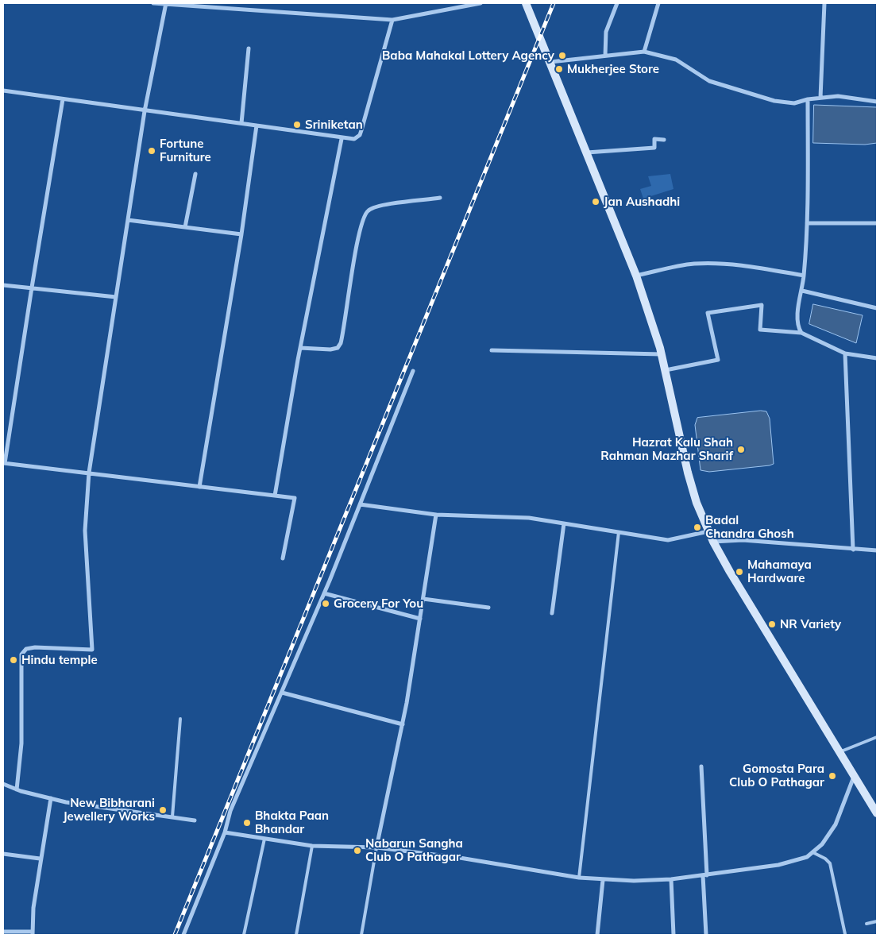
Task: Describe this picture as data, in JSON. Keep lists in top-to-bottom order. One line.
{"places":["Baba Mahakal Lottery Agency","Mukherjee Store","Sriniketan","Fortune Furniture","Jan Aushadhi","Hazrat Kalu Shah Rahman Mazhar Sharif","Badal Chandra Ghosh","Mahamaya Hardware","Grocery For You","NR Variety","Hindu temple","Gomosta Para Club O Pathagar","New Bibharani Jewellery Works","Bhakta Paan Bhandar","Nabarun Sangha Club O Pathagar"]}
